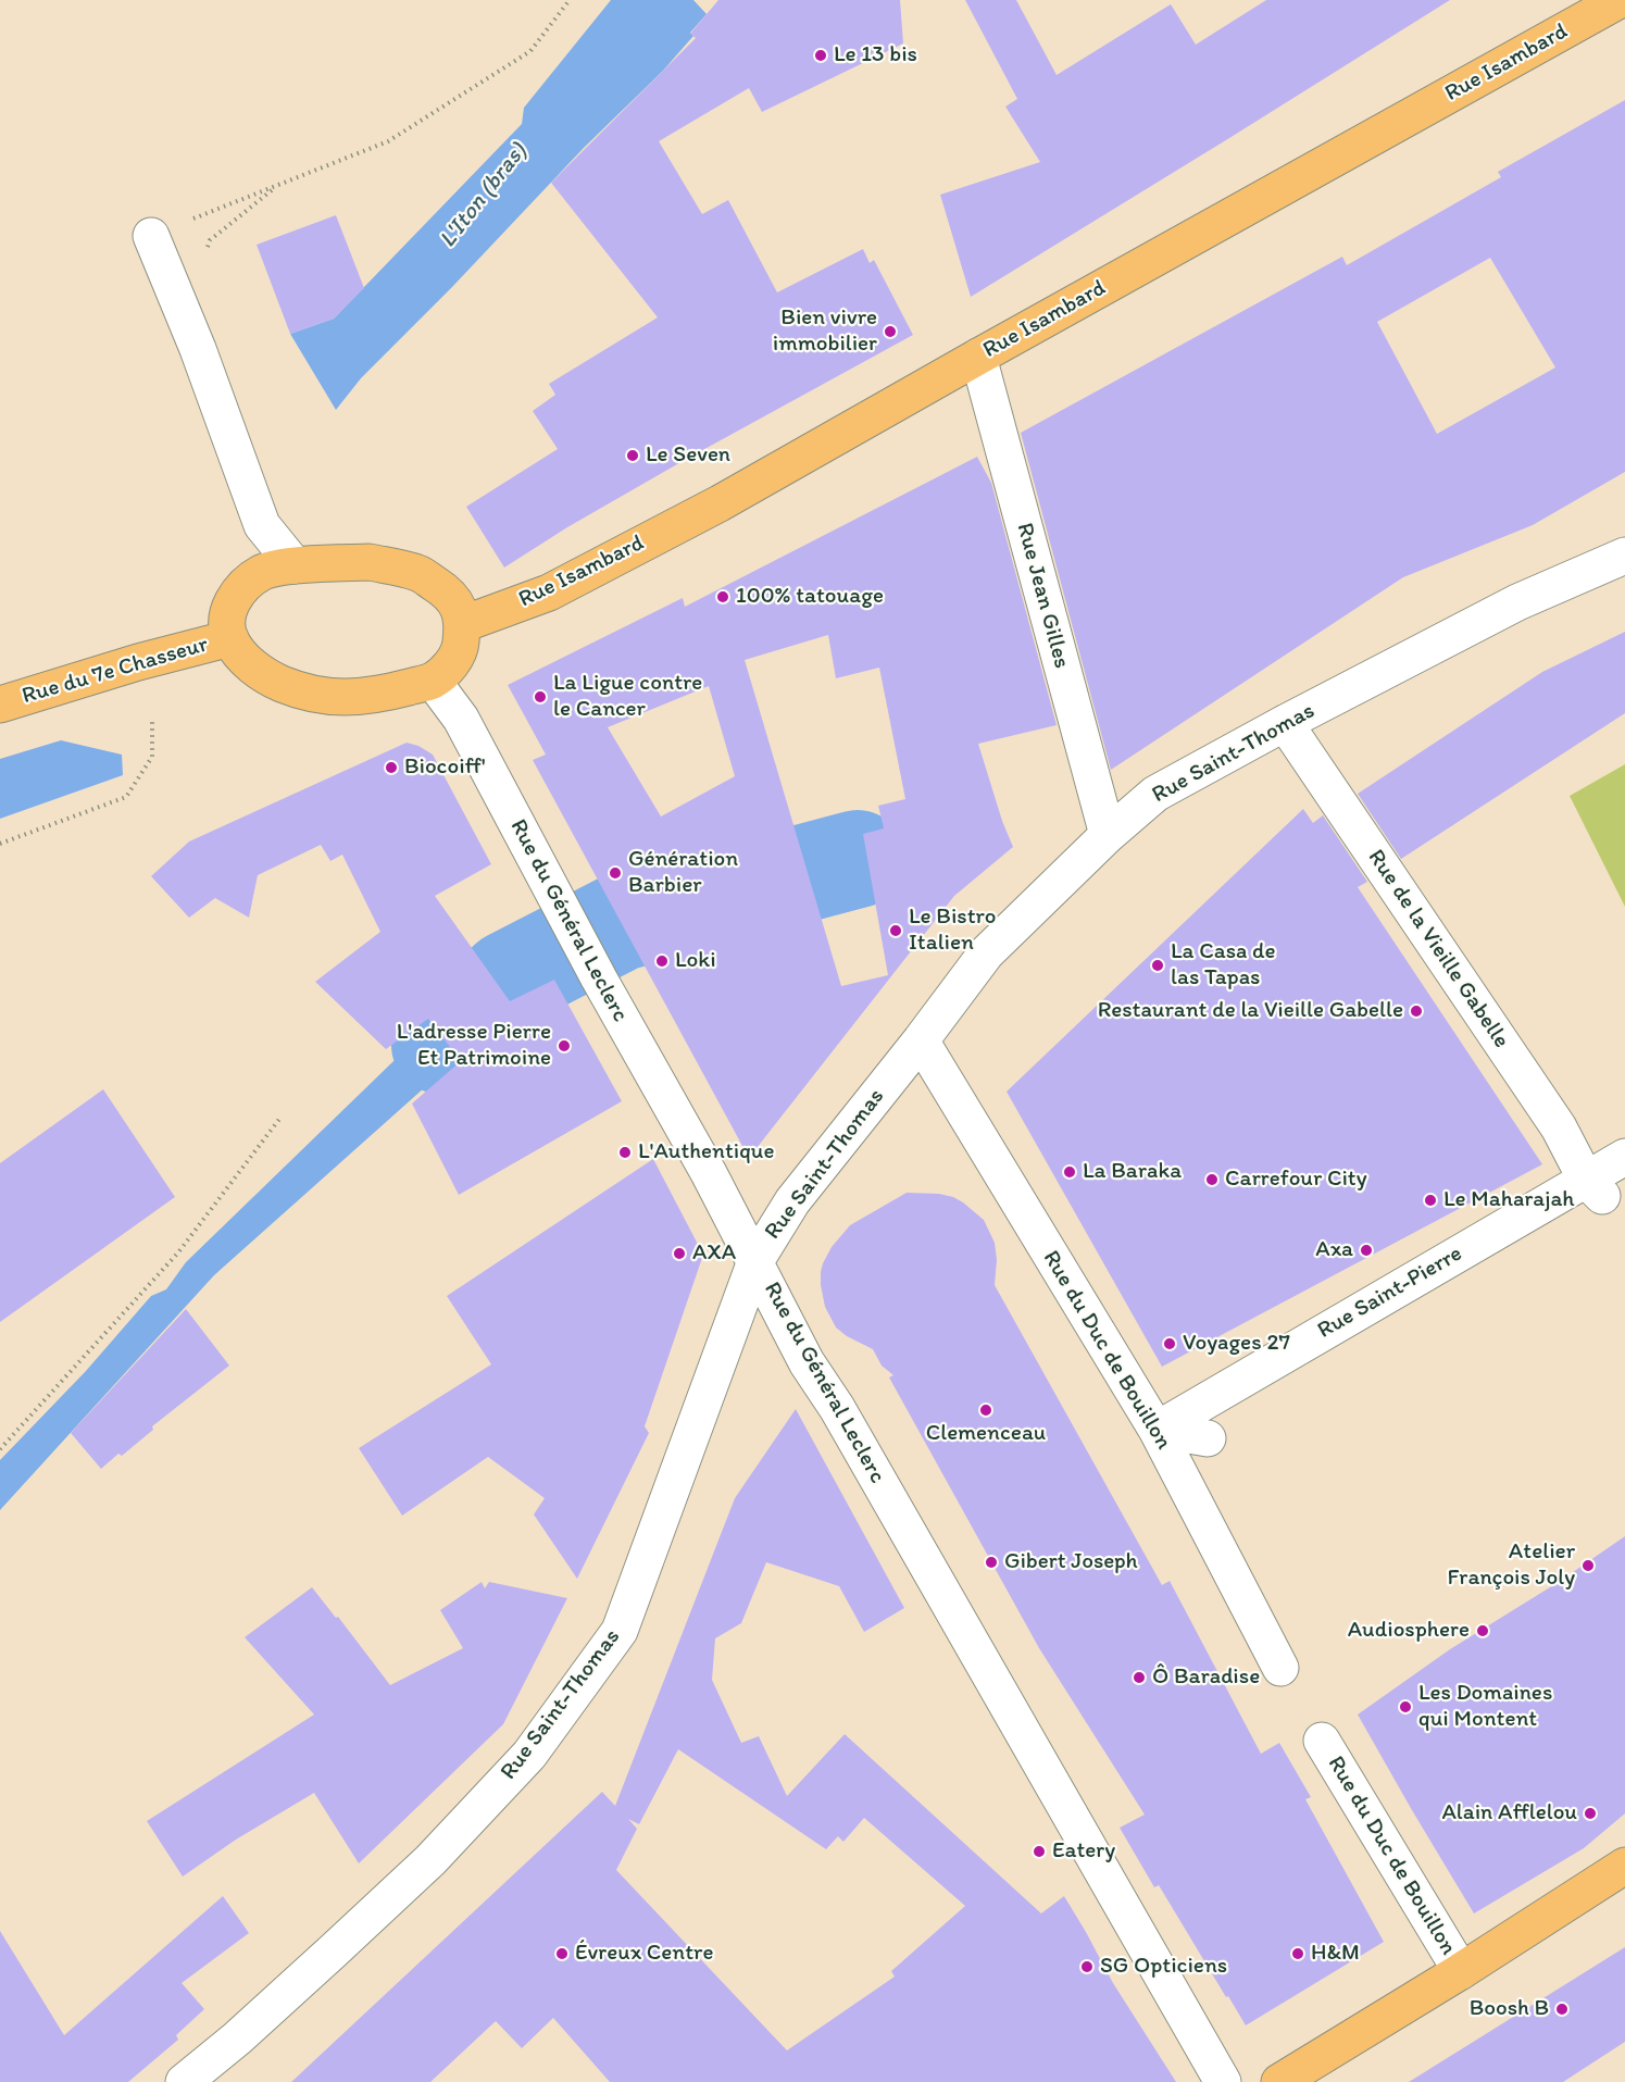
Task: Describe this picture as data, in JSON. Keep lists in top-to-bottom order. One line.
{"streets":{"main road":["Rue Isambard","Rue du 7e Chasseur"],"street":["Rue Jean Gilles","Rue Saint-Thomas","Rue du Général Leclerc","Rue de la Vieille Gabelle","Rue Saint-Pierre","Rue du Duc de Bouillon"]},"crossings":[["Rue Isambard","Rue Jean Gilles"],["Rue Isambard","Rue du 7e Chasseur"],["Rue Isambard","Rue du Général Leclerc"],["Rue Jean Gilles","Rue Saint-Thomas"],["Rue du 7e Chasseur","Rue du Général Leclerc"],["Rue Saint-Thomas","Rue du Général Leclerc"],["Rue Saint-Thomas","Rue de la Vieille Gabelle"],["Rue Saint-Thomas","Rue du Duc de Bouillon"],["Rue de la Vieille Gabelle","Rue Saint-Pierre"],["Rue Saint-Pierre","Rue du Duc de Bouillon"]],"water":["L'Iton (bras)"],"places":["Le 13 bis","Bien vivre immobilier","Le Seven","100% tatouage","La Ligue contre le Cancer","Biocoiff'","Génération Barbier","Le Bistro Italien","Loki","La Casa de las Tapas","Restaurant de la Vieille Gabelle","L'adresse Pierre Et Patrimoine","L'Authentique","La Baraka","Carrefour City","Le Maharajah","Axa","AXA","Voyages 27","Clemenceau","Gibert Joseph","Atelier François Joly","Audiosphere","Ô Baradise","Les Domaines qui Montent","Alain Afflelou","Eatery","Évreux Centre","H&M","SG Opticiens","Boosh B"]}
